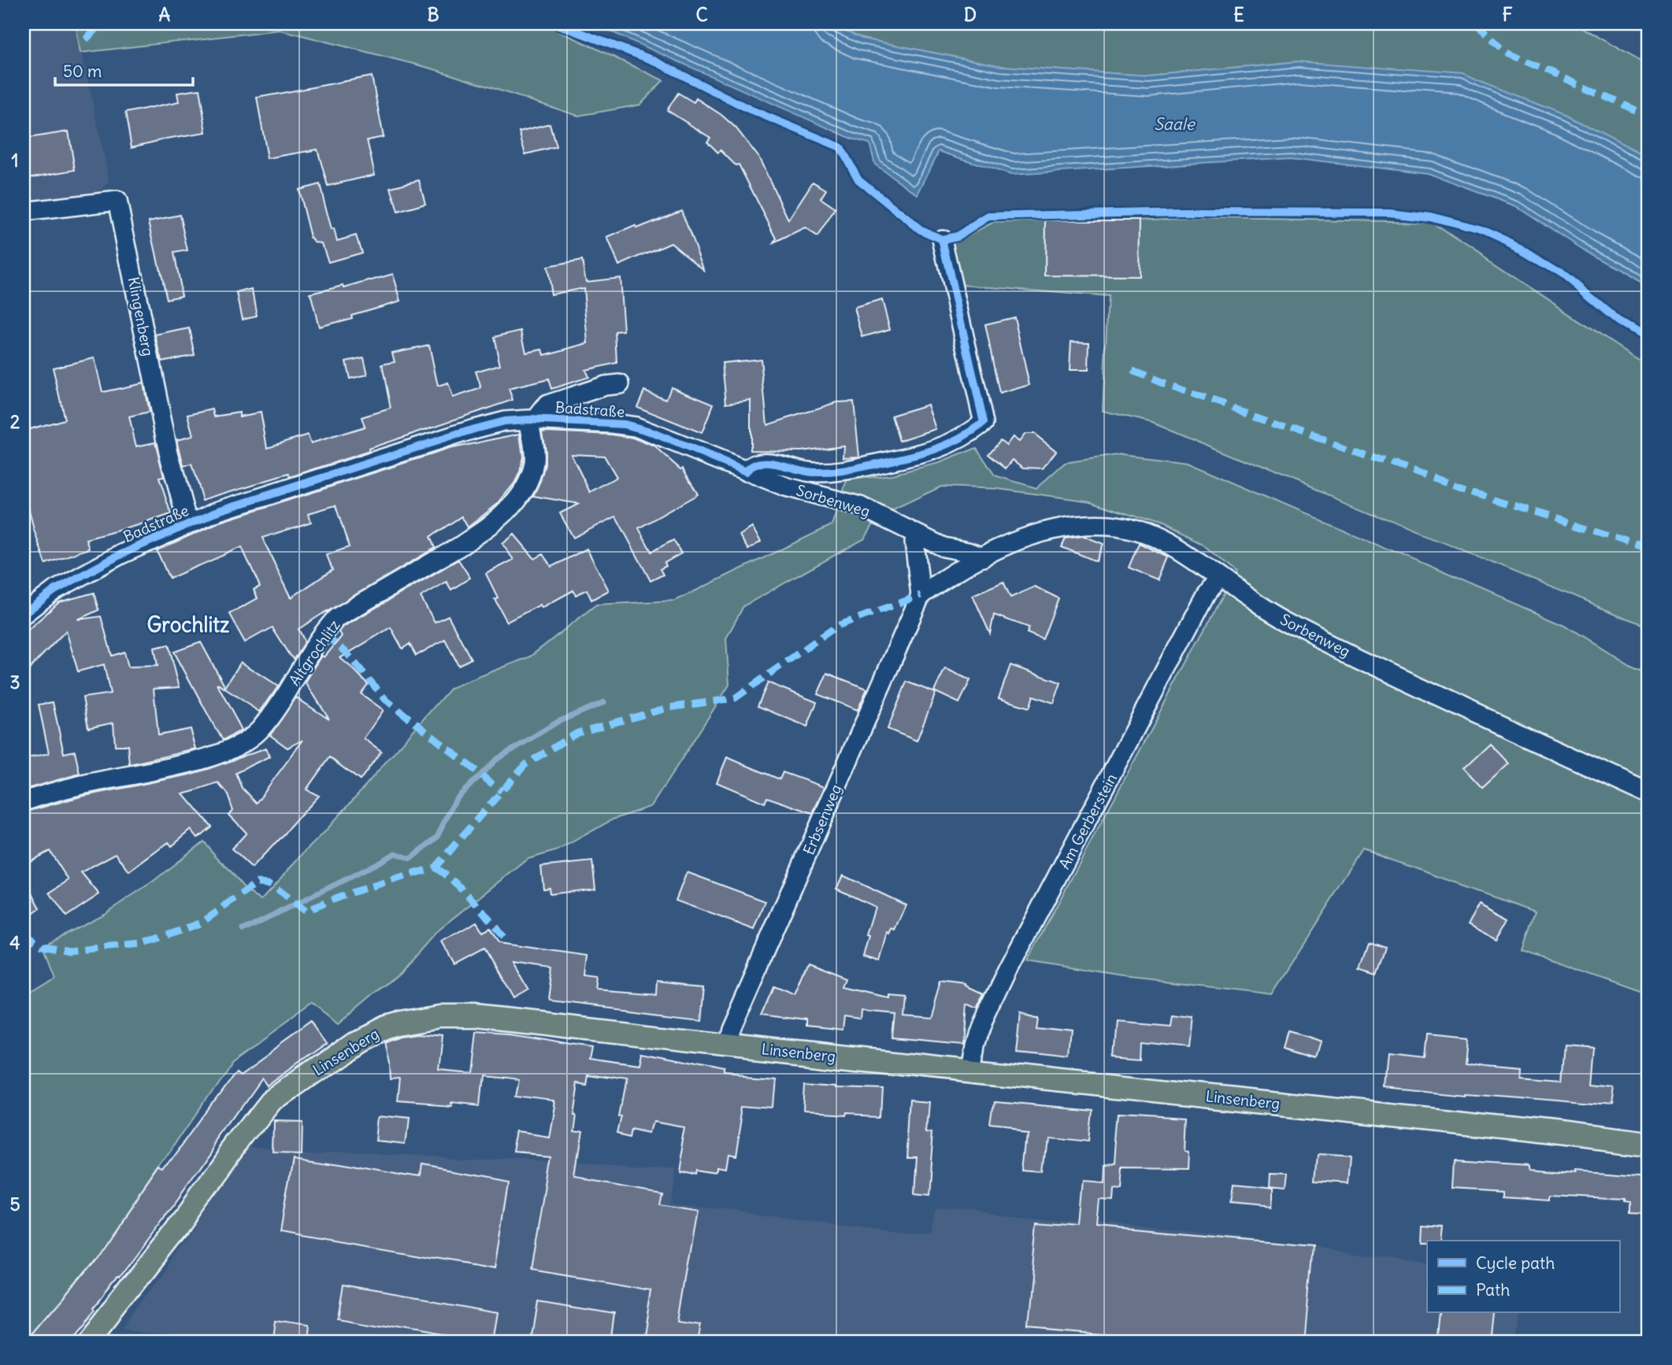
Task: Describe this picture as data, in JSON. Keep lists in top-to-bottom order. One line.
{"streets":{"main road":["Linsenberg"],"street":["Klingenberg","Badstraße","Sorbenweg","Altgrochlitz","Erbsenweg","Am Gerberstein"]},"crossings":[["Klingenberg","Badstraße"],["Badstraße","Sorbenweg"],["Badstraße","Altgrochlitz"],["Sorbenweg","Erbsenweg"],["Sorbenweg","Am Gerberstein"],["Erbsenweg","Linsenberg"],["Am Gerberstein","Linsenberg"]],"districts":["Grochlitz"],"water":["Saale"],"legend":["Cycle path","Path"],"scale_bar":"50 m","grid":{"columns":["A","B","C","D","E","F"],"rows":["1","2","3","4","5"]}}
